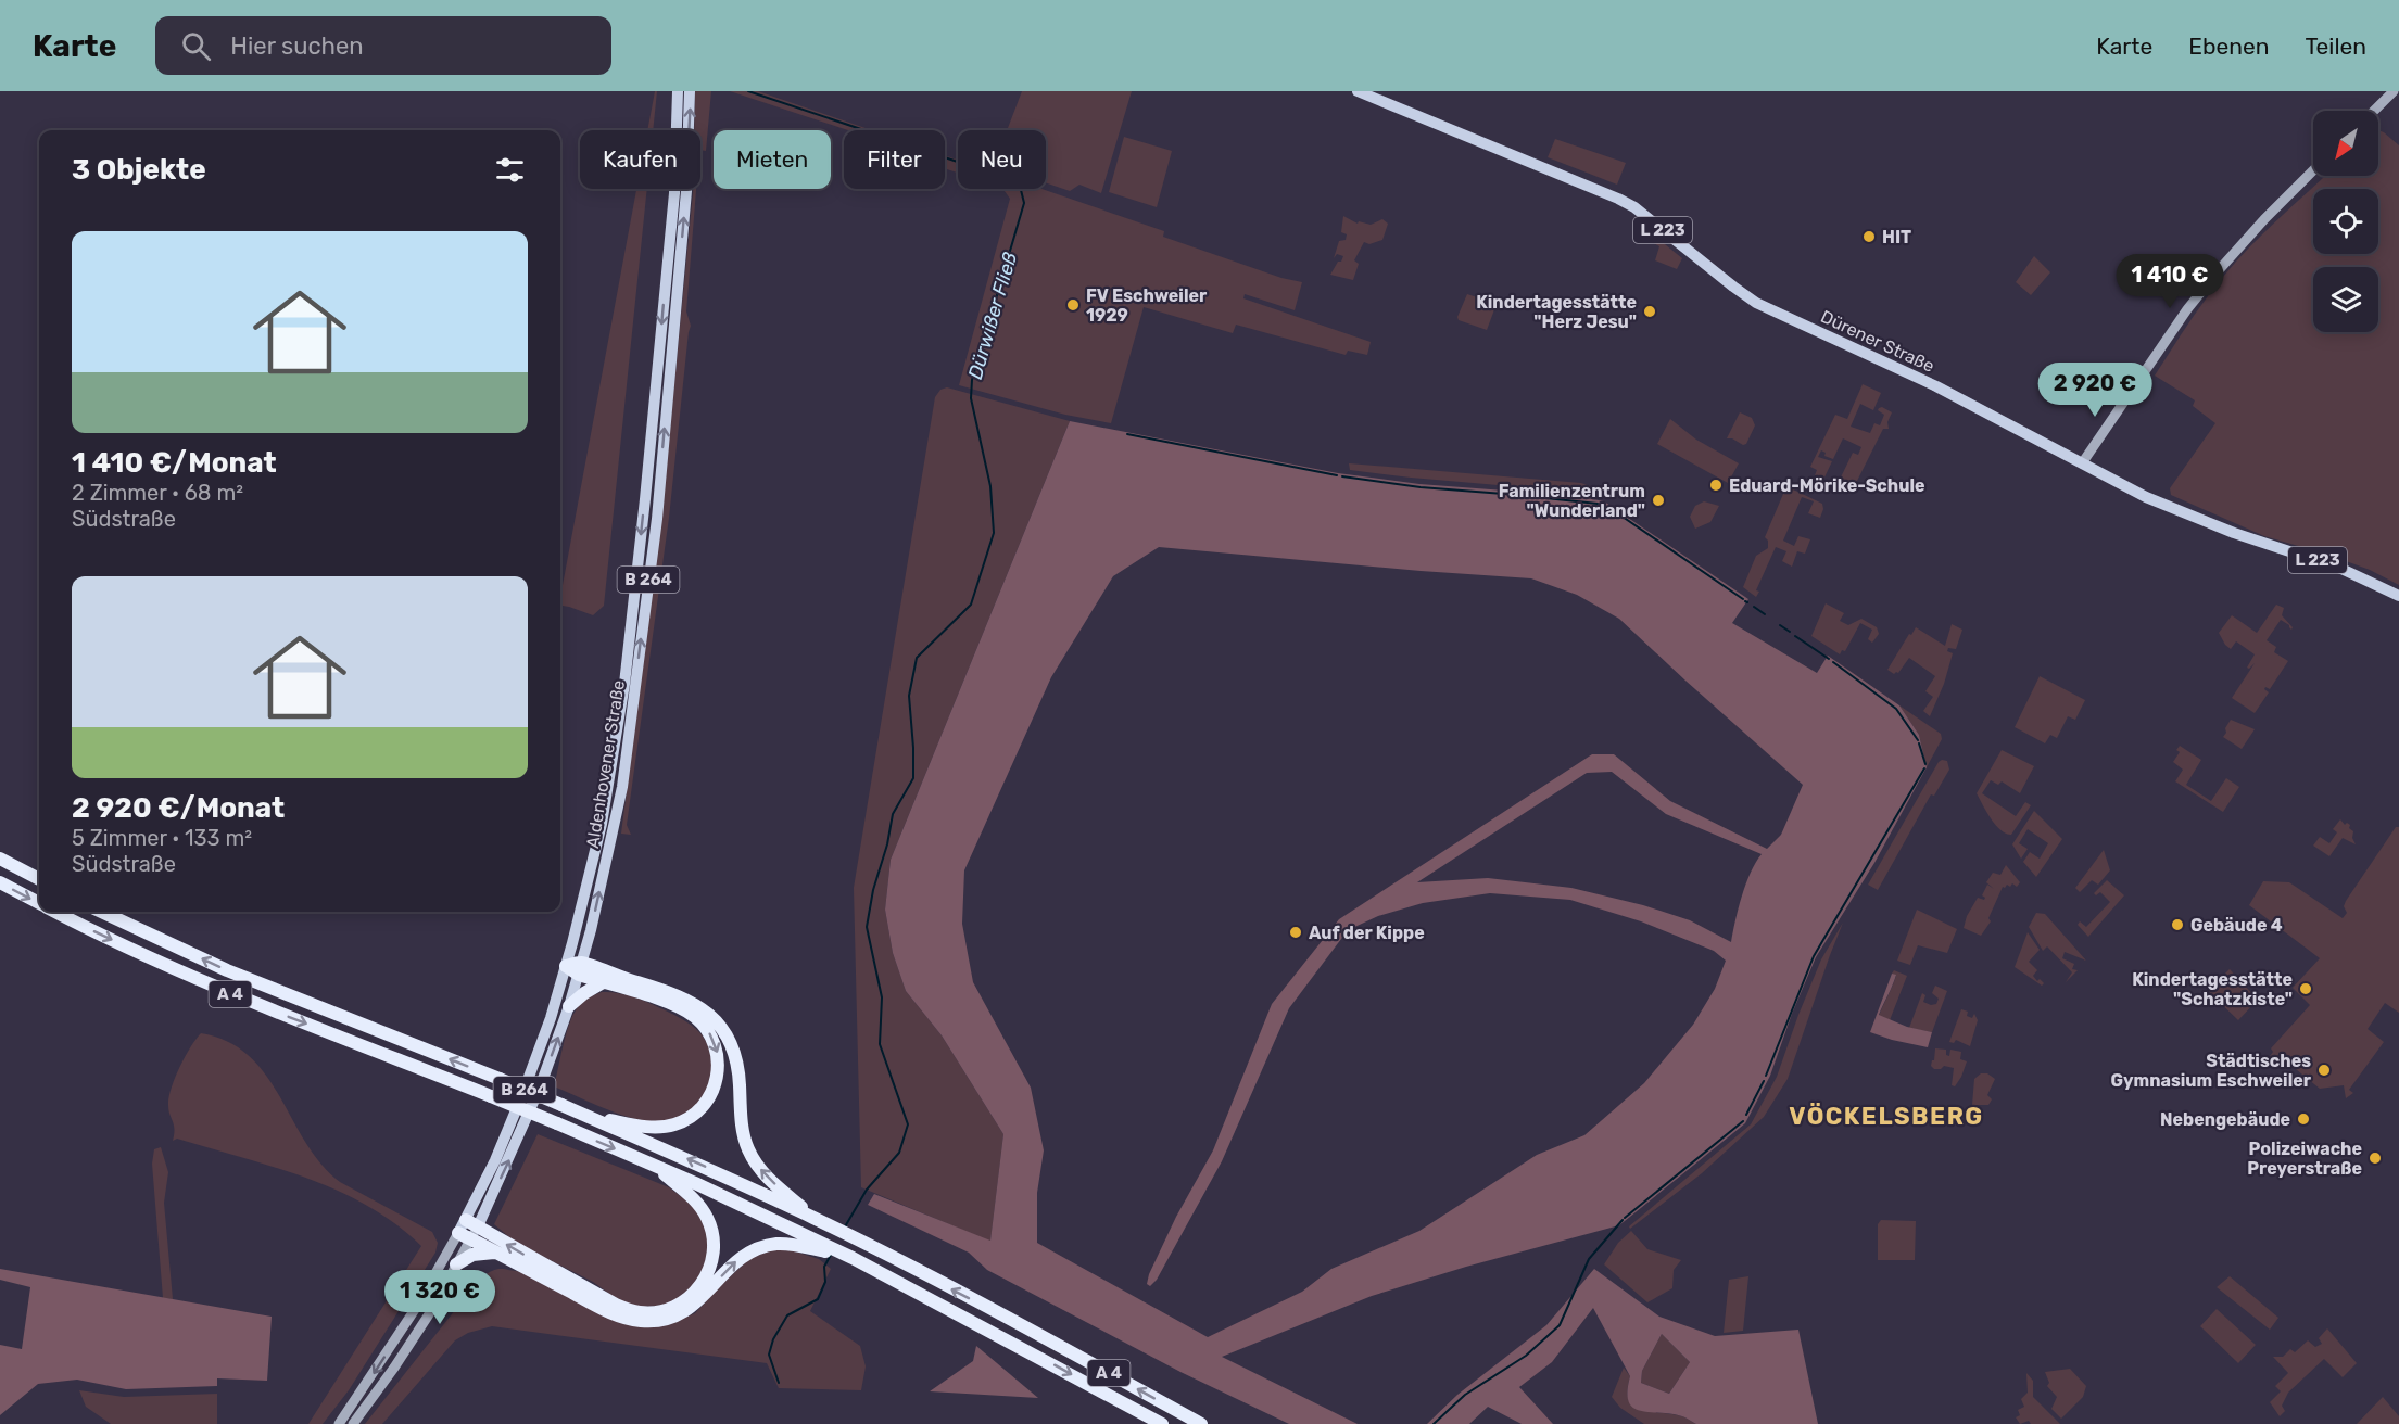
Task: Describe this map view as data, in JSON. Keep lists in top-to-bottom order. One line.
{"streets":{"highway":["A 4"],"main road":["L 223","Dürener Straße","B 264","Aldenhovener Straße"]},"districts":["VÖCKELSBERG"],"water":["Dürwißer Fließ"],"places":["HIT","FV Eschweiler 1929","Kindertagesstätte \"Herz Jesu\"","Eduard-Mörike-Schule","Familienzentrum \"Wunderland\"","Gebäude 4","Auf der Kippe","Kindertagesstätte \"Schatzkiste\"","Städtisches Gymnasium Eschweiler","Nebengebäude","Polizeiwache Preyerstraße"],"north":"bottom left","page":{"header":"Karte","search":"Hier suchen","nav":["Karte","Ebenen","Teilen"],"chip":["Kaufen","Mieten","Filter","Neu"],"heading":"3 Objekte","list":[{"name":"1 410 €/Monat","note":"2 Zimmer · 68 m² · Südstraße"},{"name":"2 920 €/Monat","note":"5 Zimmer · 133 m² · Südstraße"}],"price":["1 410 €","2 920 €","1 320 €"]}}
